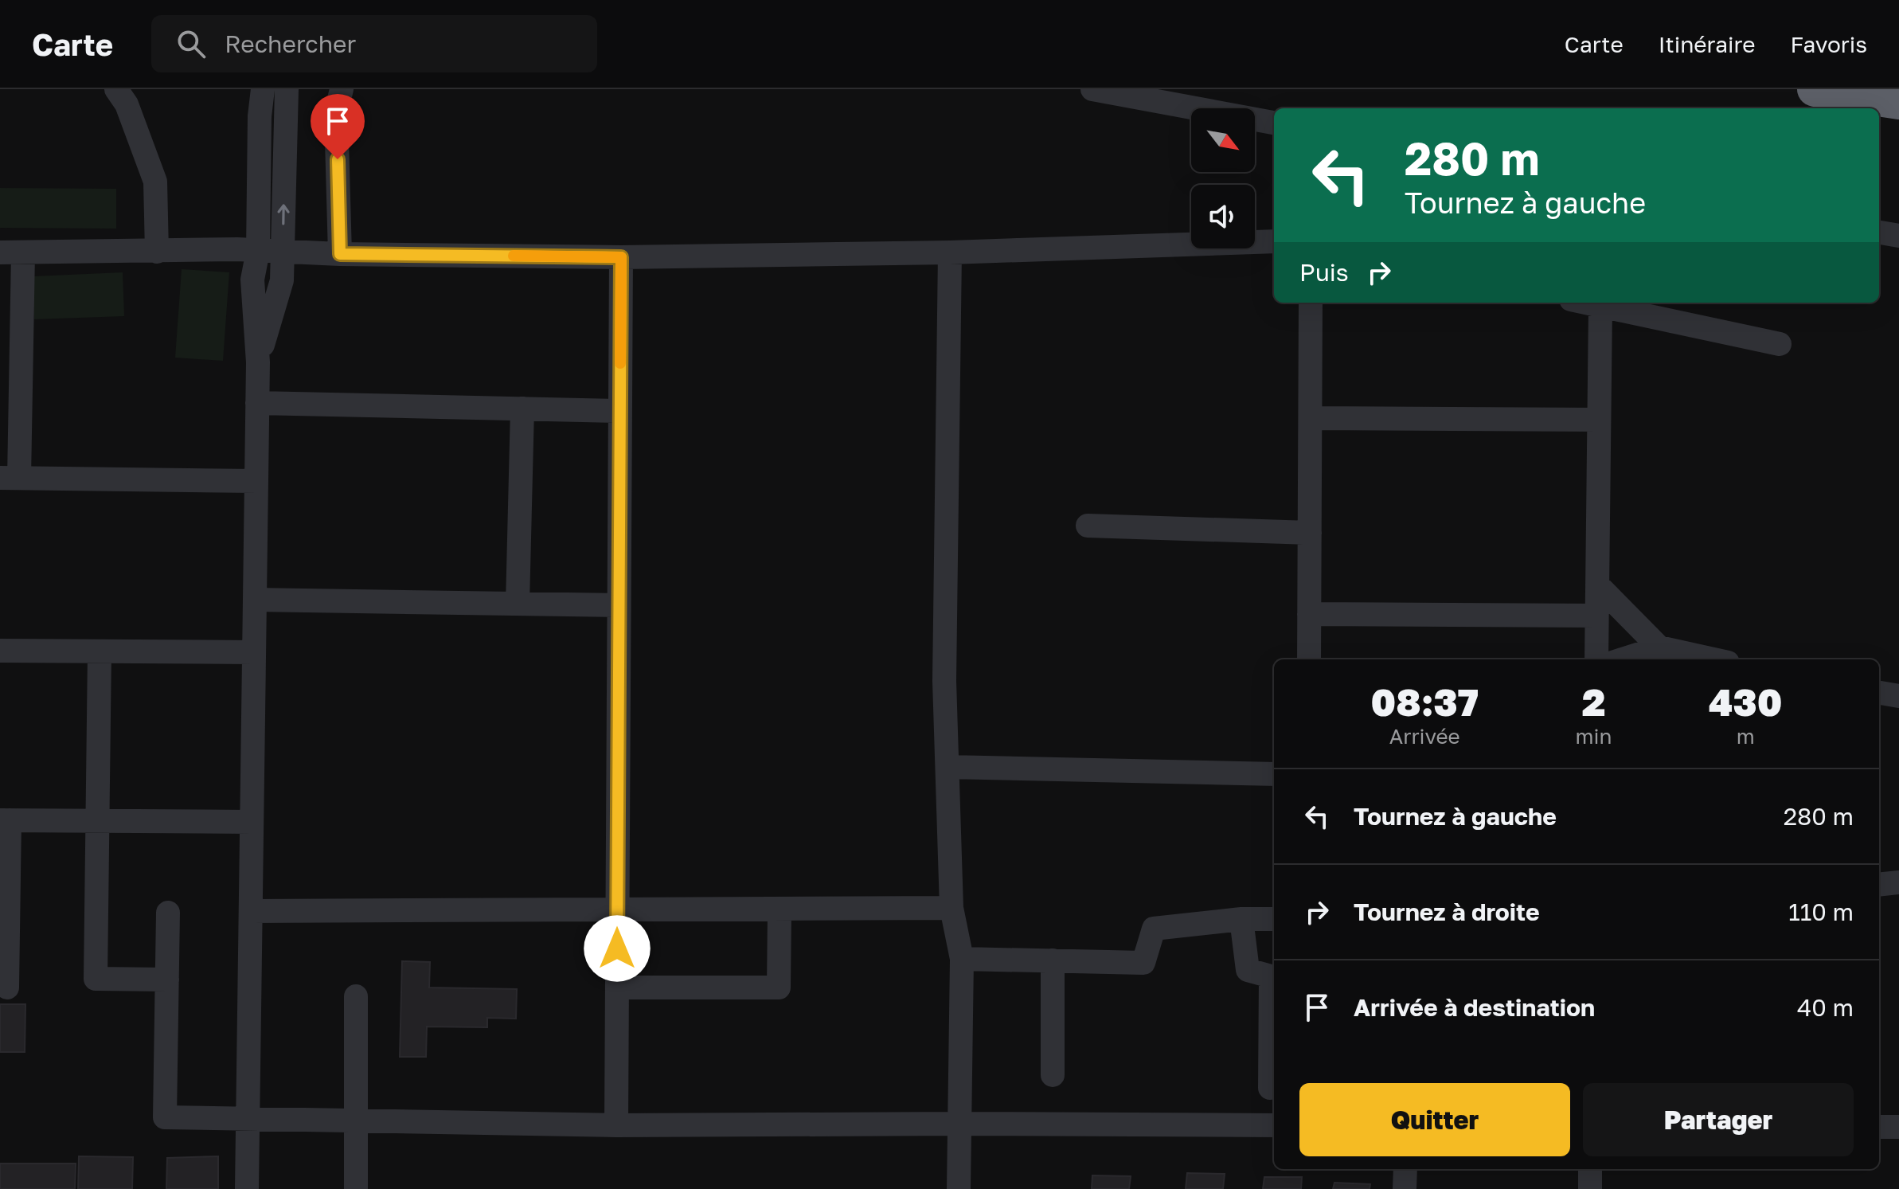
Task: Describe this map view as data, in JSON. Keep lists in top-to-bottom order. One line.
{"north":"bottom right","page":{"header":"Carte","search":"Rechercher","nav":["Carte","Itinéraire","Favoris"],"turn":["280 m","Tournez à gauche"],"then":"Puis","eta":["08:37","Arrivée","2","min","430","m"],"list":[{"name":"Tournez à gauche","value":"280 m"},{"name":"Tournez à droite","value":"110 m"},{"name":"Arrivée à destination","value":"40 m"}],"buttons":["Quitter","Partager"]}}
